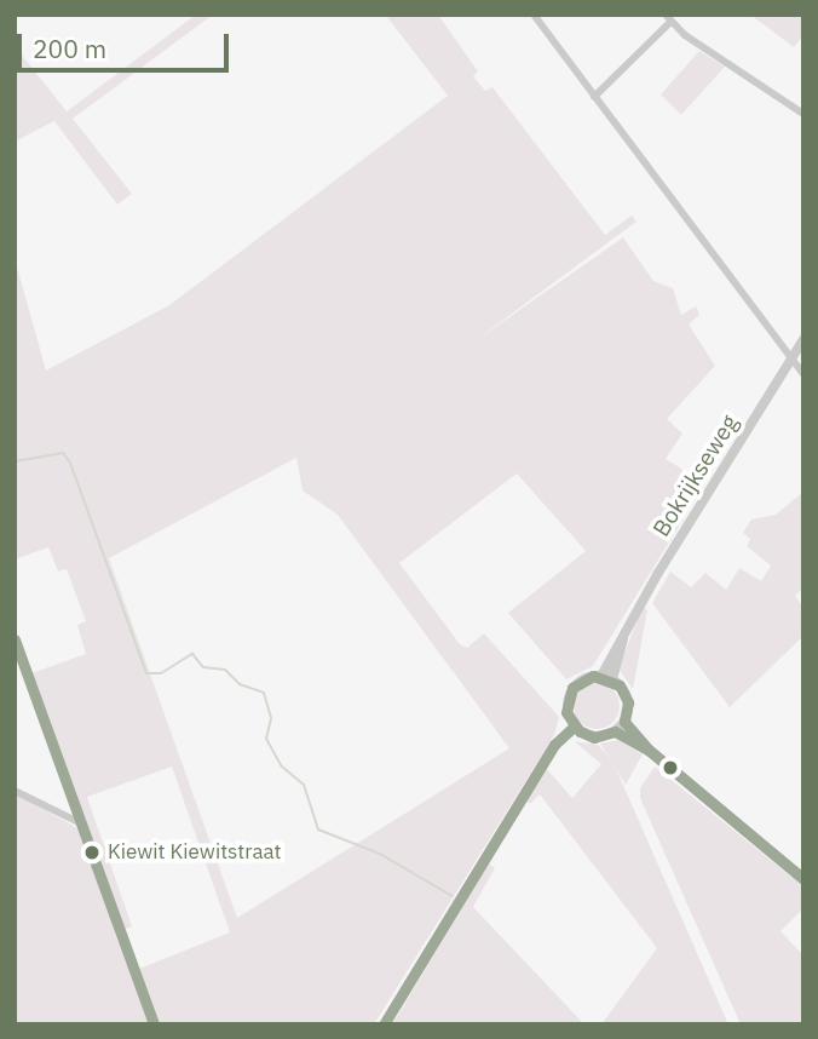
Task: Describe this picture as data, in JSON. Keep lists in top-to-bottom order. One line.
{"streets":{"street":["Bokrijkseweg"]},"places":["Kiewit Kiewitstraat"],"scale_bar":"200 m"}
